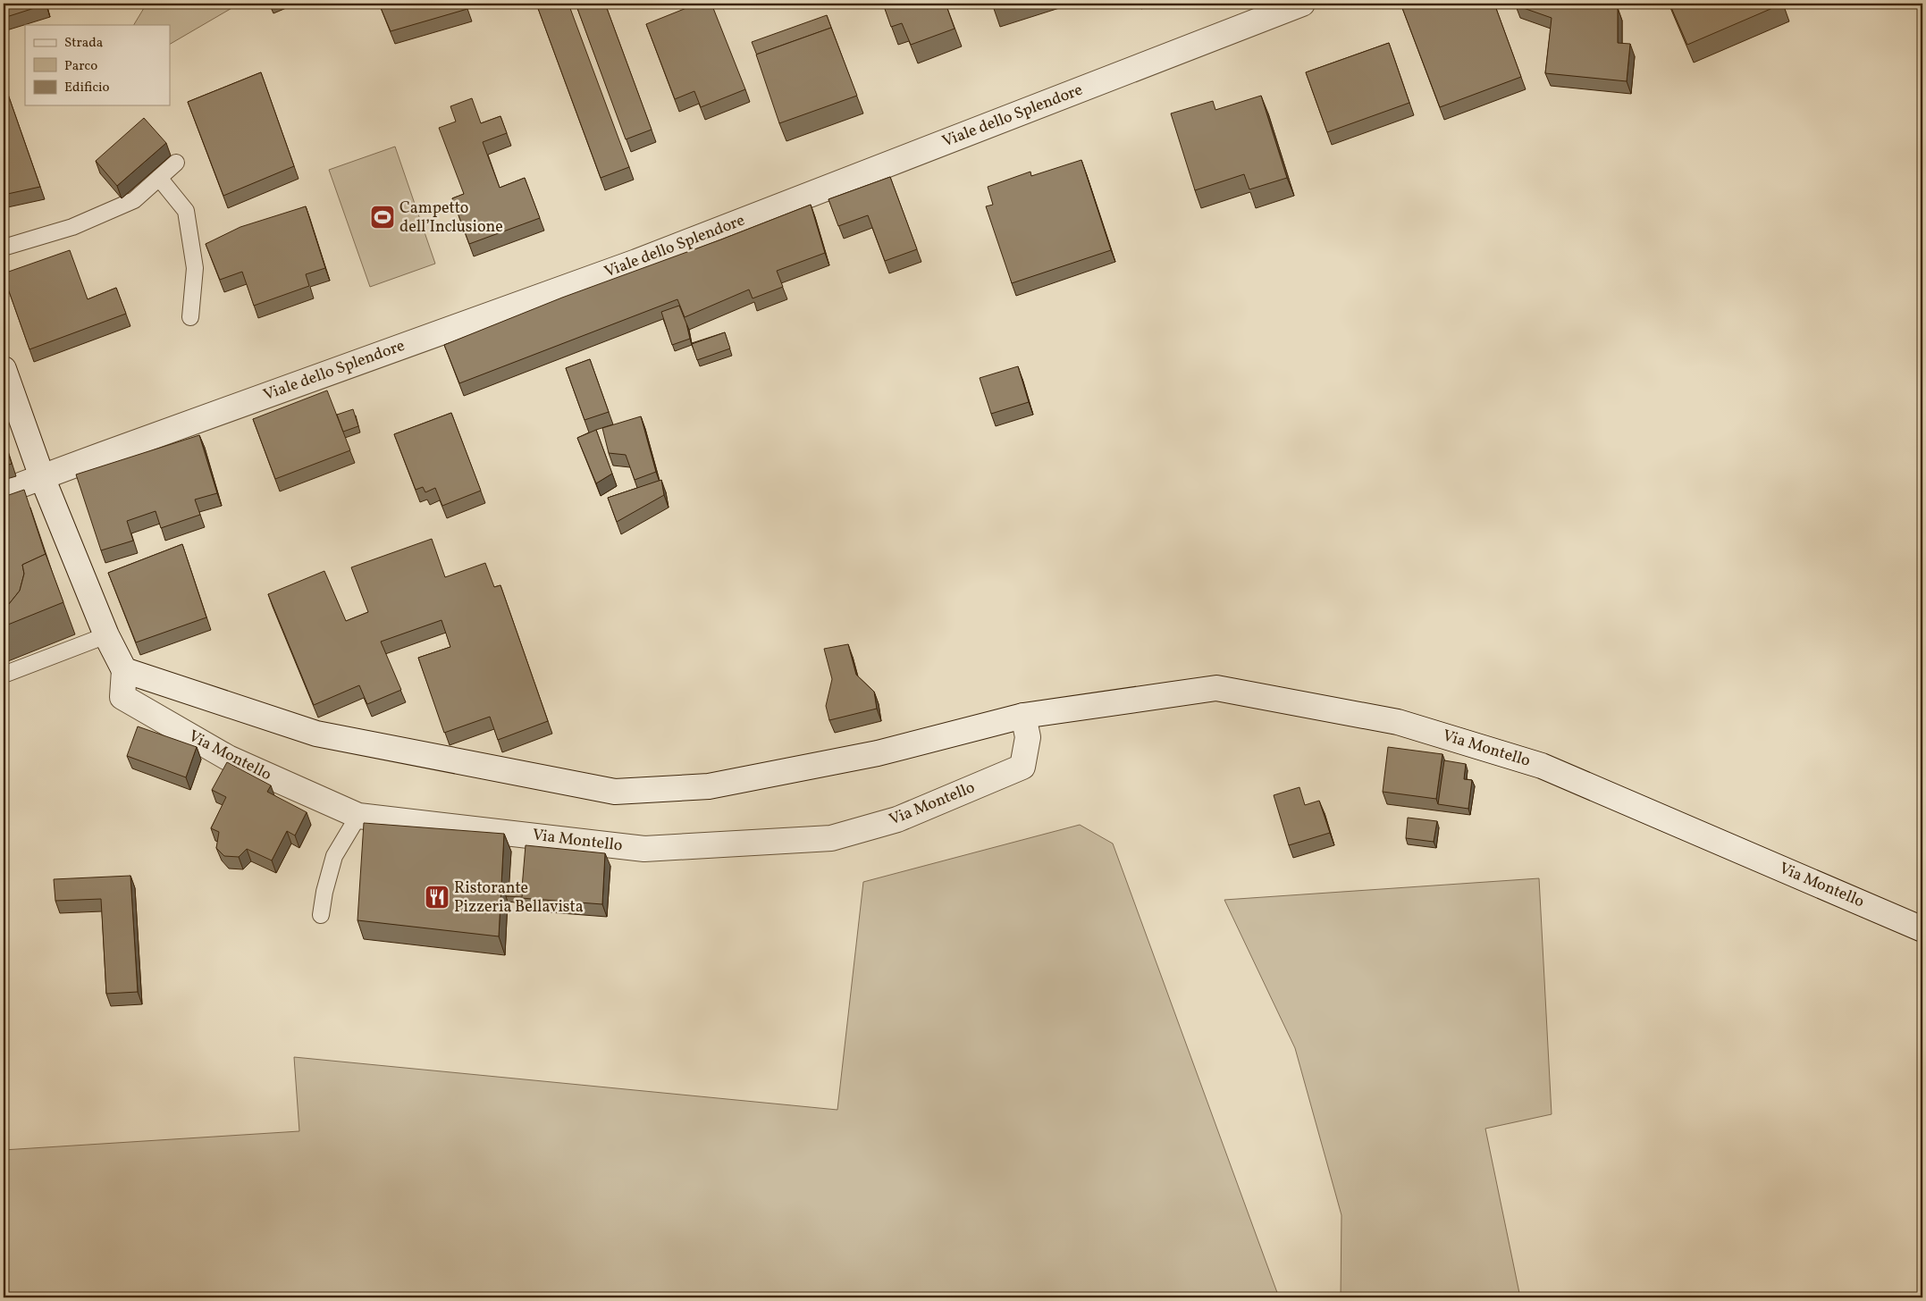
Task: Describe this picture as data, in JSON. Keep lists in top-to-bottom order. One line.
{"streets":{"street":["Viale dello Splendore","Via Montello"]},"places":{"sports":["Campetto dell’Inclusione"],"restaurant":["Ristorante Pizzeria Bellavista"]},"legend":["Strada","Parco","Edificio"]}
